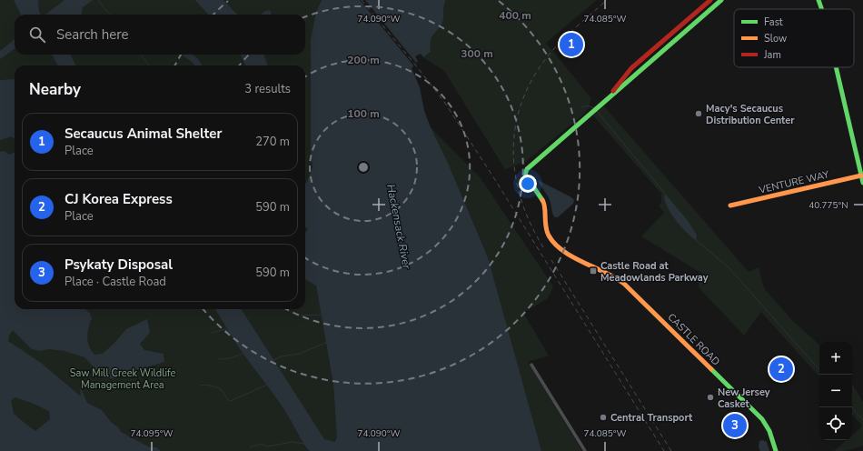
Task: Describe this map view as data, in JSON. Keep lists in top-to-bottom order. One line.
{"streets":{"street":["VENTURE WAY","CASTLE ROAD"]},"water":["Hackensack River"],"parks":["Saw Mill Creek Wildlife Management Area"],"places":{"other":["Macy's Secaucus Distribution Center","New Jersey Casket","Central Transport"],"transit":["Castle Road at Meadowlands Parkway"]},"legend":["Fast","Slow","Jam"],"page":{"search":"Search here","pins":["1","2","3"],"heading":["Nearby","3 results"],"list":[{"mark":"1","name":"Secaucus Animal Shelter","note":"Place","value":"270 m"},{"mark":"2","name":"CJ Korea Express","note":"Place","value":"590 m"},{"mark":"3","name":"Psykaty Disposal","note":"Place · Castle Road","value":"590 m"}],"map_buttons":["+","−"]},"coordinates":["74.090°W","74.085°W","40.775°N","74.095°W"],"rings":["400 m","300 m","200 m","100 m"]}
